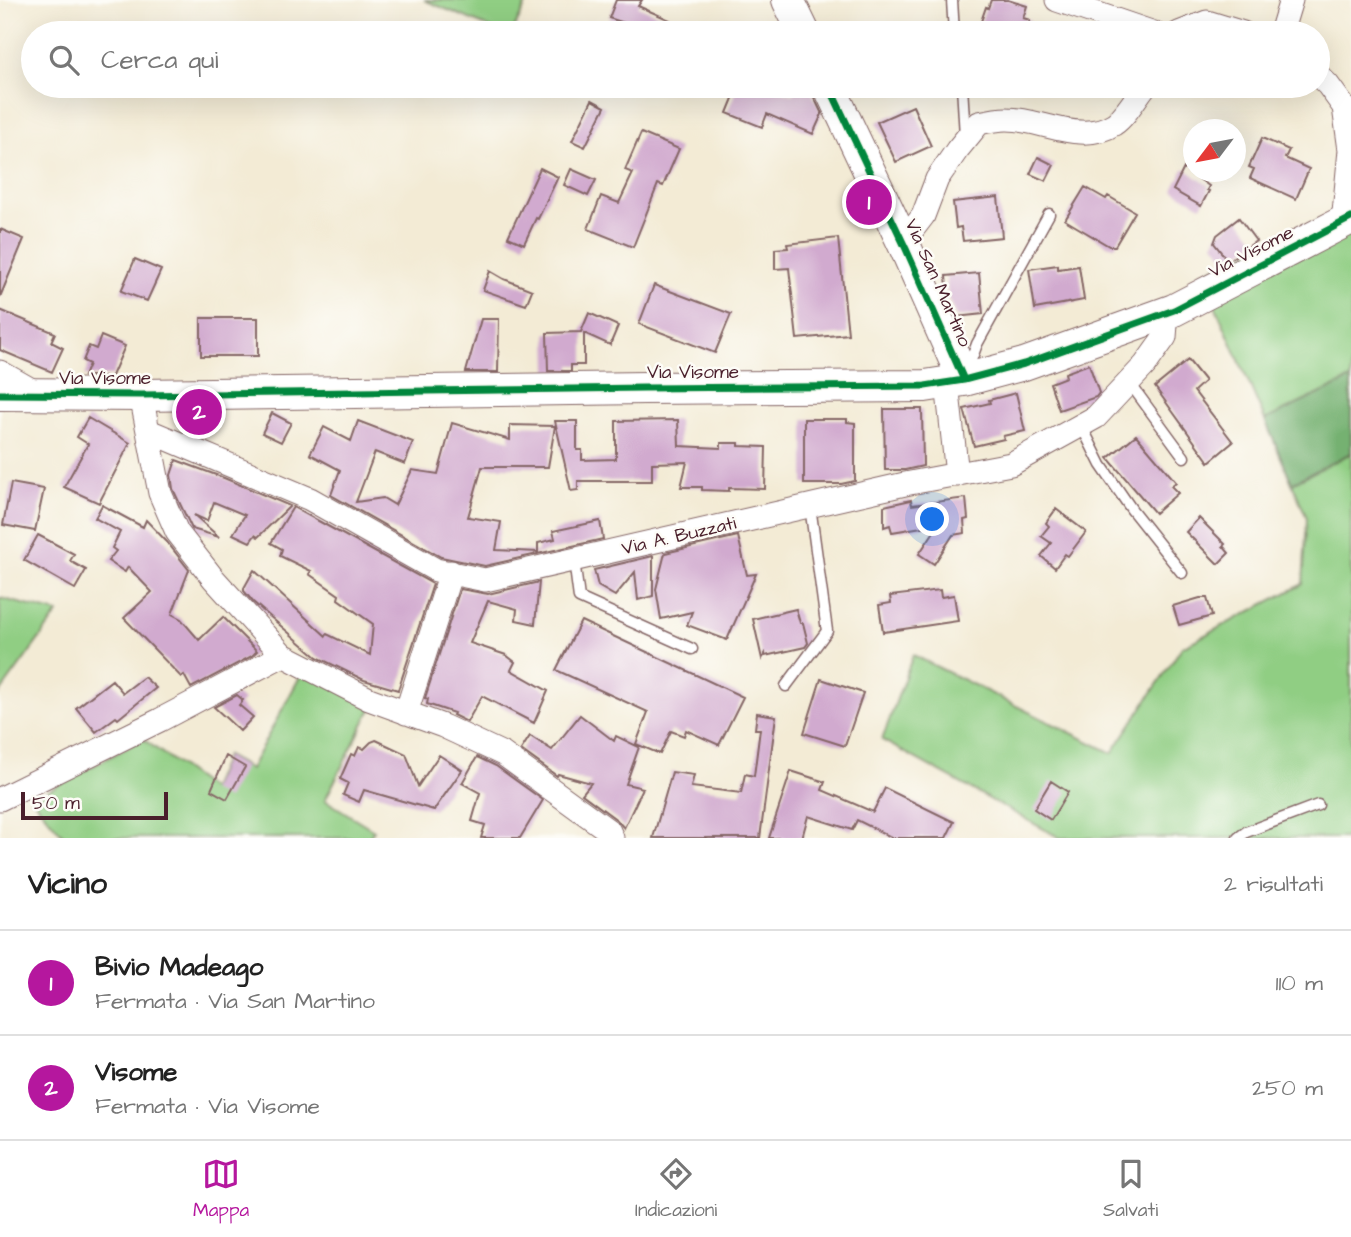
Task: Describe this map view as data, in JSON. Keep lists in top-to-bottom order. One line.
{"streets":{"street":["Via Visome","Via San Martino","Via A. Buzzati"]},"crossings":[["Via Visome","Via San Martino"],["Via Visome","Via A. Buzzati"]],"scale_bar":"50 m","north":"bottom left","page":{"search":"Cerca qui","pins":["1","2"],"scale":"50 m","heading":["Vicino","2 risultati"],"list":[{"mark":"1","name":"Bivio Madeago","note":"Fermata · Via San Martino","value":"110 m"},{"mark":"2","name":"Visome","note":"Fermata · Via Visome","value":"250 m"}],"nav":["Mappa","Indicazioni","Salvati"]}}
